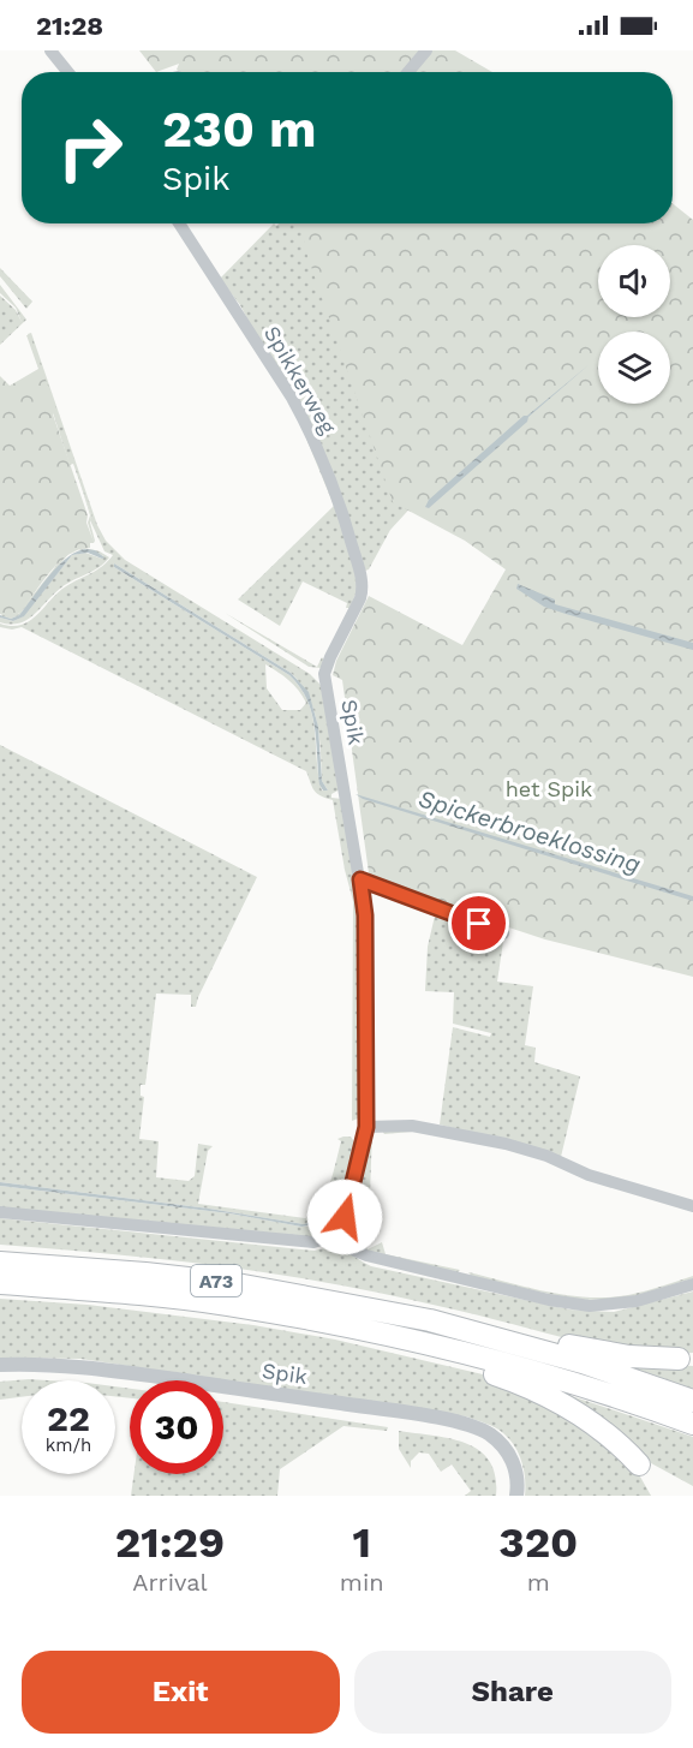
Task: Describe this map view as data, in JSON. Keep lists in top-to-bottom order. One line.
{"streets":{"highway":["A73"],"street":["Spikkerweg","Spik"]},"crossings":[["Spikkerweg","Spik"]],"water":["Spickerbroeklossing"],"parks":["het Spik"],"page":{"status":"21:28","turn":["230 m","Spik"],"speed":"22 km/h","limit":"30","eta":["21:29","Arrival","1","min","320","m"],"buttons":["Exit","Share"]}}
